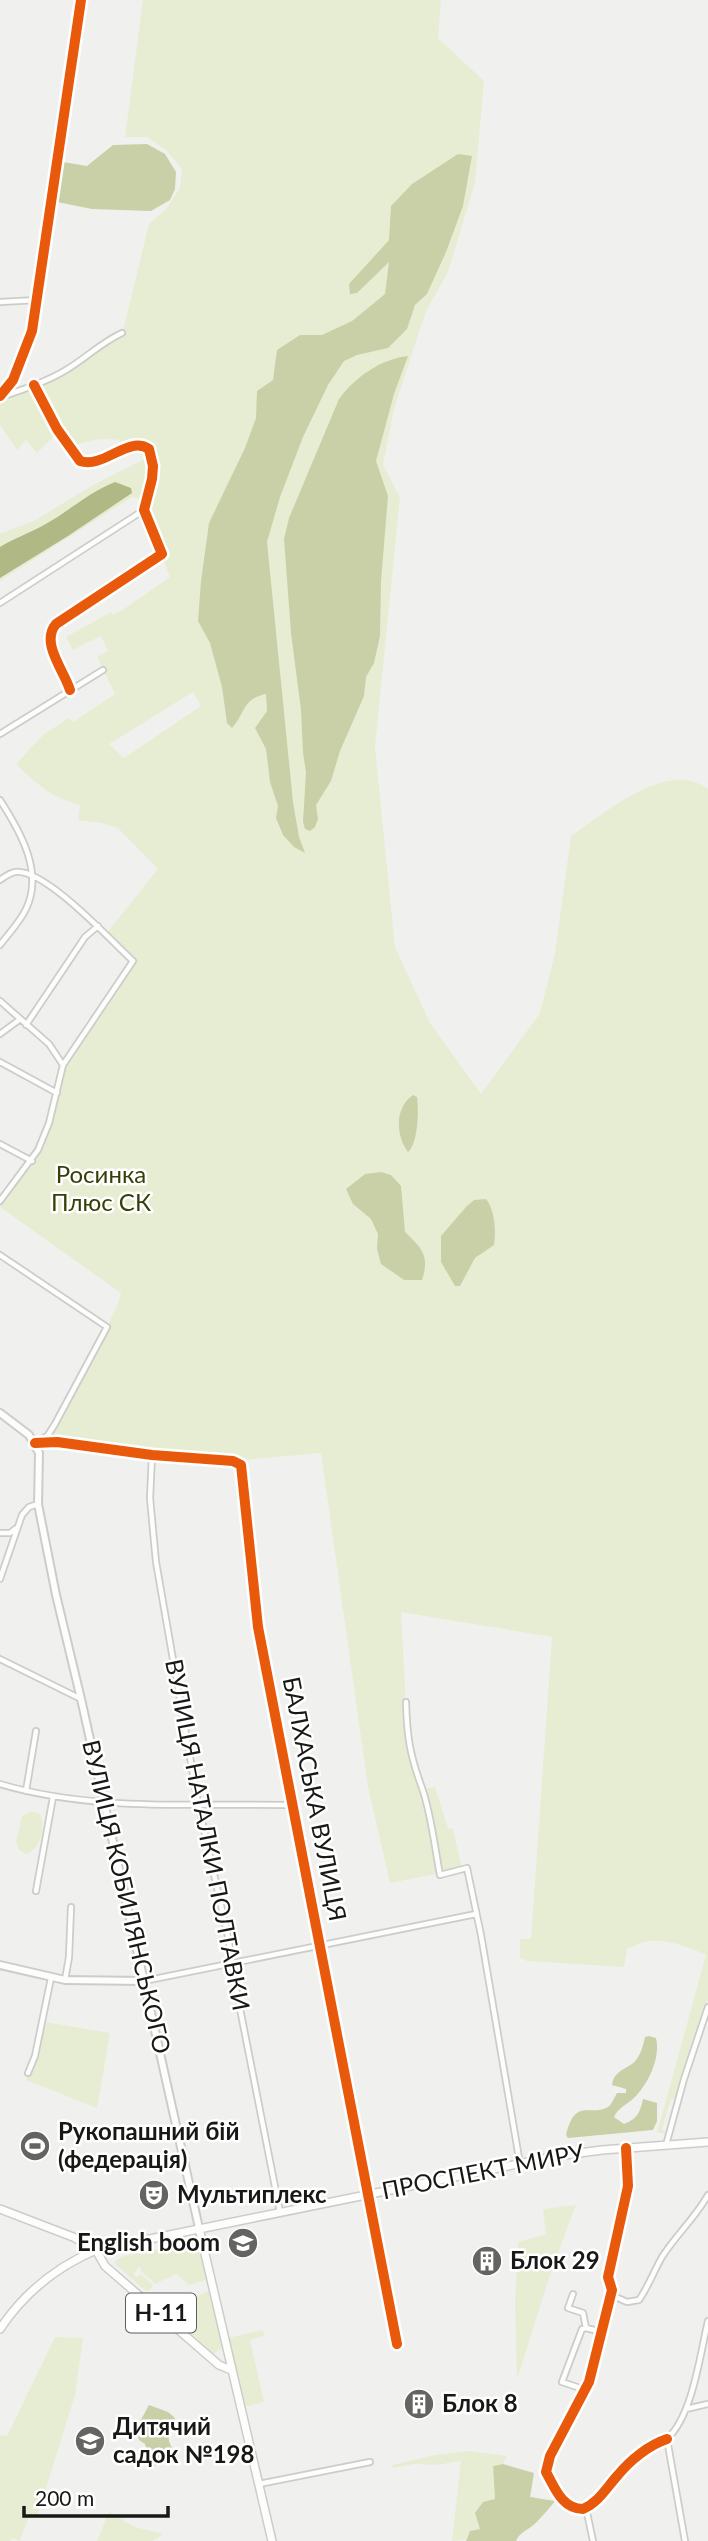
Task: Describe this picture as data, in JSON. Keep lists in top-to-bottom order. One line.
{"streets":{"main road":["ВУЛИЦЯ КОБИЛЯНСЬКОГО","ПРОСПЕКТ МИРУ","Н-11"],"street":["БАЛХАСЬКА ВУЛИЦЯ","ВУЛИЦЯ НАТАЛКИ ПОЛТАВКИ"]},"crossings":[["БАЛХАСЬКА ВУЛИЦЯ","ВУЛИЦЯ НАТАЛКИ ПОЛТАВКИ"],["БАЛХАСЬКА ВУЛИЦЯ","ВУЛИЦЯ КОБИЛЯНСЬКОГО"],["БАЛХАСЬКА ВУЛИЦЯ","ПРОСПЕКТ МИРУ"],["ВУЛИЦЯ НАТАЛКИ ПОЛТАВКИ","ПРОСПЕКТ МИРУ"],["ВУЛИЦЯ КОБИЛЯНСЬКОГО","ПРОСПЕКТ МИРУ"],["ВУЛИЦЯ КОБИЛЯНСЬКОГО","Н-11"],["ПРОСПЕКТ МИРУ","Н-11"]],"parks":["Росинка Плюс СК"],"places":{"sports":["Рукопашний бій (федерація)"],"theatre":["Мультиплекс"],"school or university":["English boom","Дитячий садок №198"],"building":["Блок 29","Блок 8"]},"scale_bar":"200 m"}
